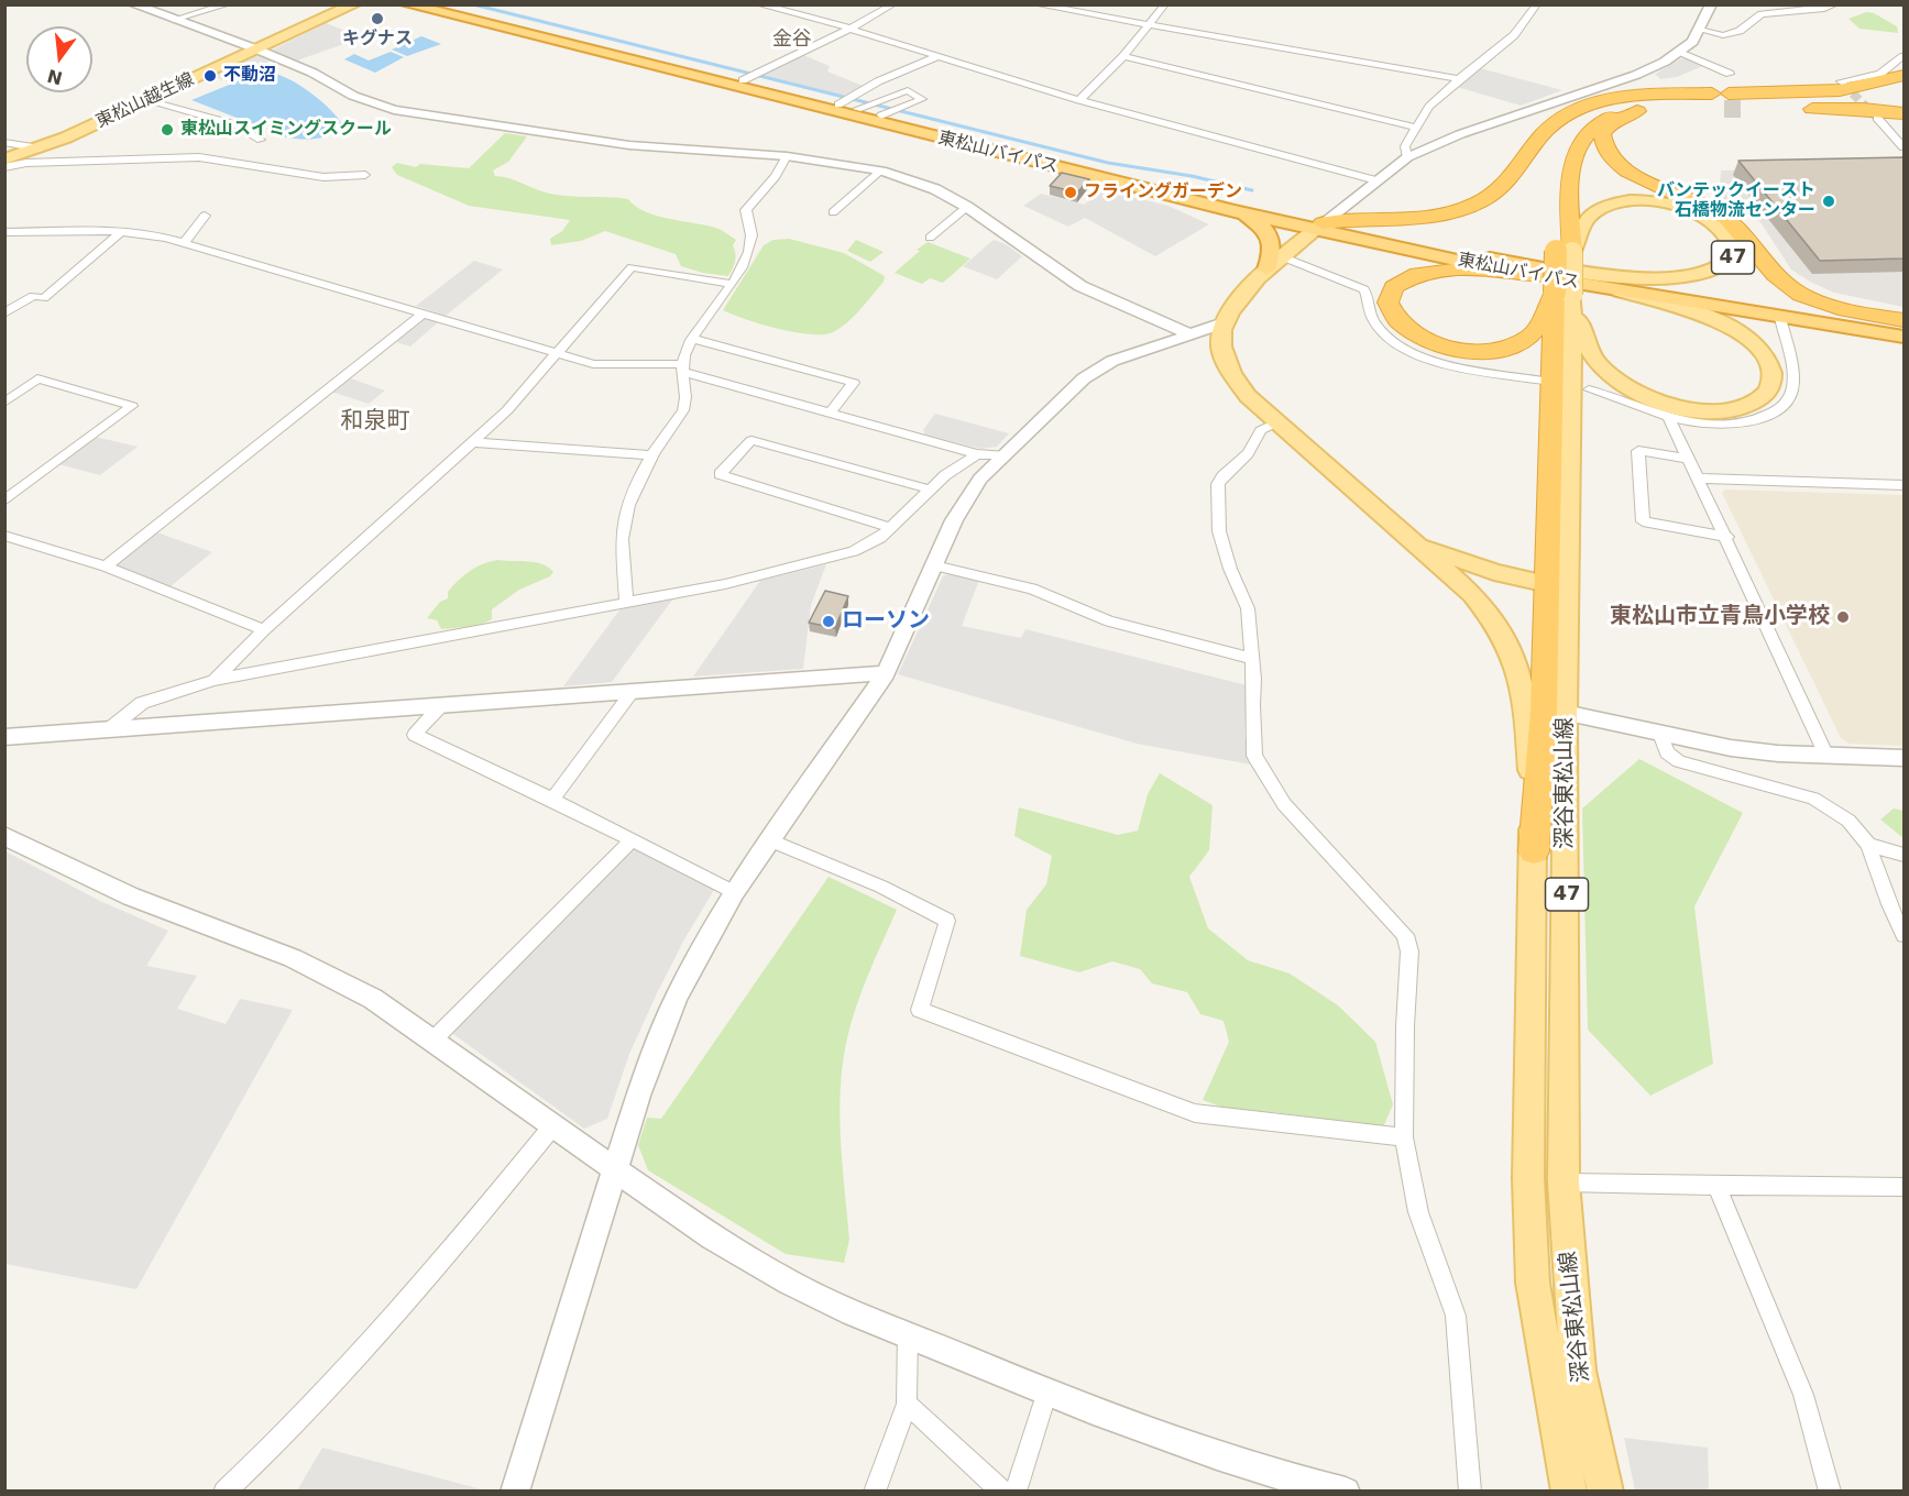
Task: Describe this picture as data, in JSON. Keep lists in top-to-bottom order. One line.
{"streets":{"highway":["東松山バイパス"],"main road":["東松山越生線","47","深谷東松山線"]},"crossings":[["東松山バイパス","47"],["東松山バイパス","深谷東松山線"],["47","深谷東松山線"]],"districts":["金谷","和泉町"],"places":["キグナス","不動沼","東松山スイミングスクール","フライングガーデン","バンテックイースト 石橋物流センター","東松山市立青鳥小学校","ローソン"],"north":"bottom"}
